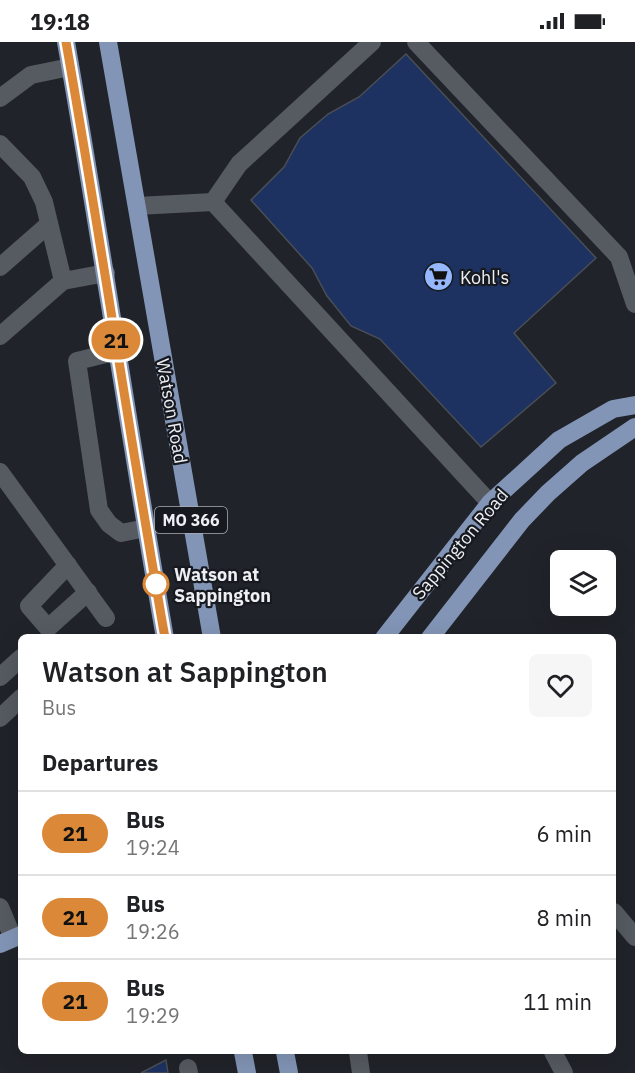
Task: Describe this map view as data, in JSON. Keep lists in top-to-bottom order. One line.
{"streets":{"main road":["Watson Road","MO 366","Sappington Road"]},"places":{"supermarket":["Kohl's"],"other":["Watson at Sappington"]},"lines":["bus line 21"],"page":{"status":"19:18","on_map":"21","heading":[["Watson at Sappington","Bus"],"Departures"],"list":[{"mark":"21","name":"Bus","note":"19:24","value":"6 min"},{"mark":"21","name":"Bus","note":"19:26","value":"8 min"},{"mark":"21","name":"Bus","note":"19:29","value":"11 min"}]}}
